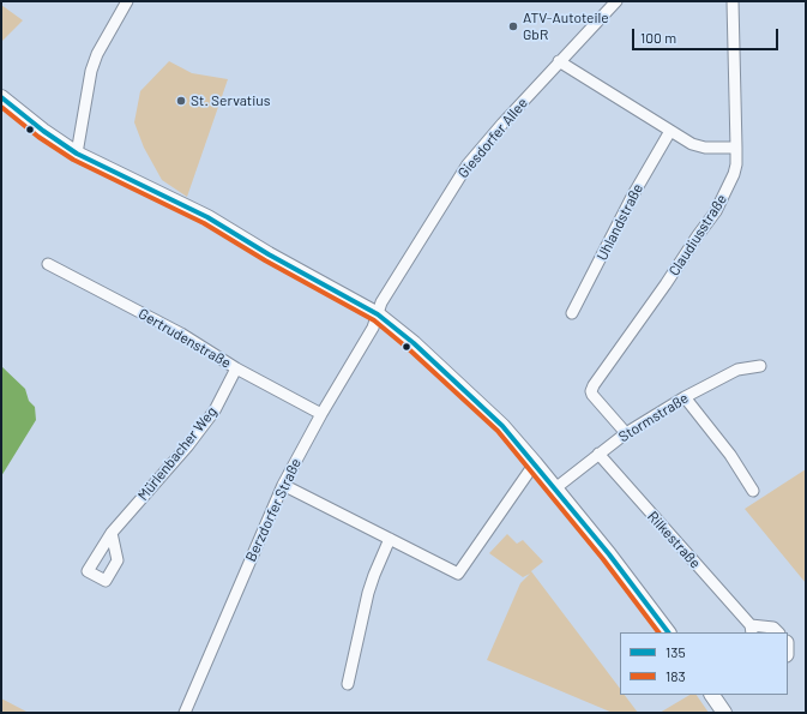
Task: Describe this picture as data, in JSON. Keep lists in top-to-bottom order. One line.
{"streets":{"street":["Giesdorfer Allee","Uhlandstraße","Claudiusstraße","Gertrudenstraße","Stormstraße","Mürlenbacher Weg","Berzdorfer Straße","Rilkestraße"]},"crossings":[["Giesdorfer Allee","Berzdorfer Straße"],["Claudiusstraße","Stormstraße"],["Gertrudenstraße","Mürlenbacher Weg"],["Gertrudenstraße","Berzdorfer Straße"],["Stormstraße","Rilkestraße"]],"places":["ATV-Autoteile GbR","St. Servatius"],"lines":["transit line 135","transit line 183"],"legend":["135","183"],"scale_bar":"100 m"}
